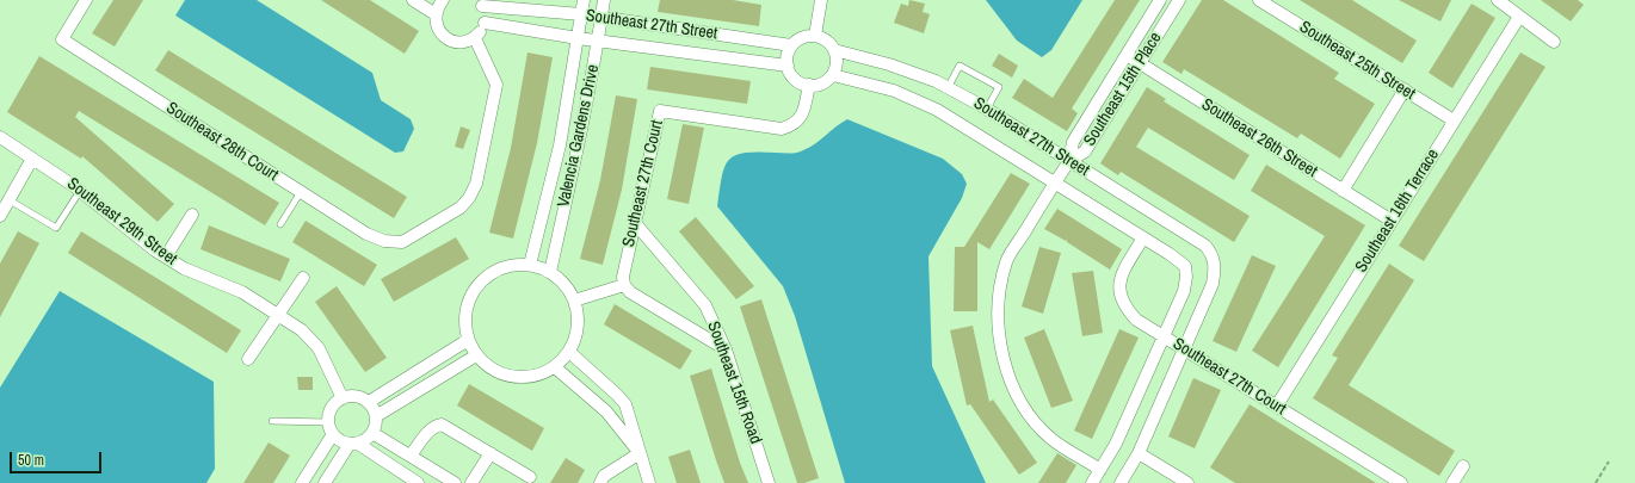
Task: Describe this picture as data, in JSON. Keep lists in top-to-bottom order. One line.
{"streets":{"street":["Southeast 27th Street","Southeast 25th Street","Southeast 15th Place","Valencia Gardens Drive","Southeast 26th Street","Southeast 28th Court","Southeast 27th Court","Southeast 16th Terrace","Southeast 29th Street","Southeast 15th Road"]},"crossings":[["Southeast 27th Street","Southeast 15th Place"],["Southeast 27th Street","Valencia Gardens Drive"],["Southeast 27th Street","Southeast 27th Court"],["Southeast 25th Street","Southeast 16th Terrace"],["Southeast 15th Place","Southeast 26th Street"],["Southeast 26th Street","Southeast 16th Terrace"],["Southeast 27th Court","Southeast 16th Terrace"],["Southeast 27th Court","Southeast 15th Road"]],"scale_bar":"50 m"}
